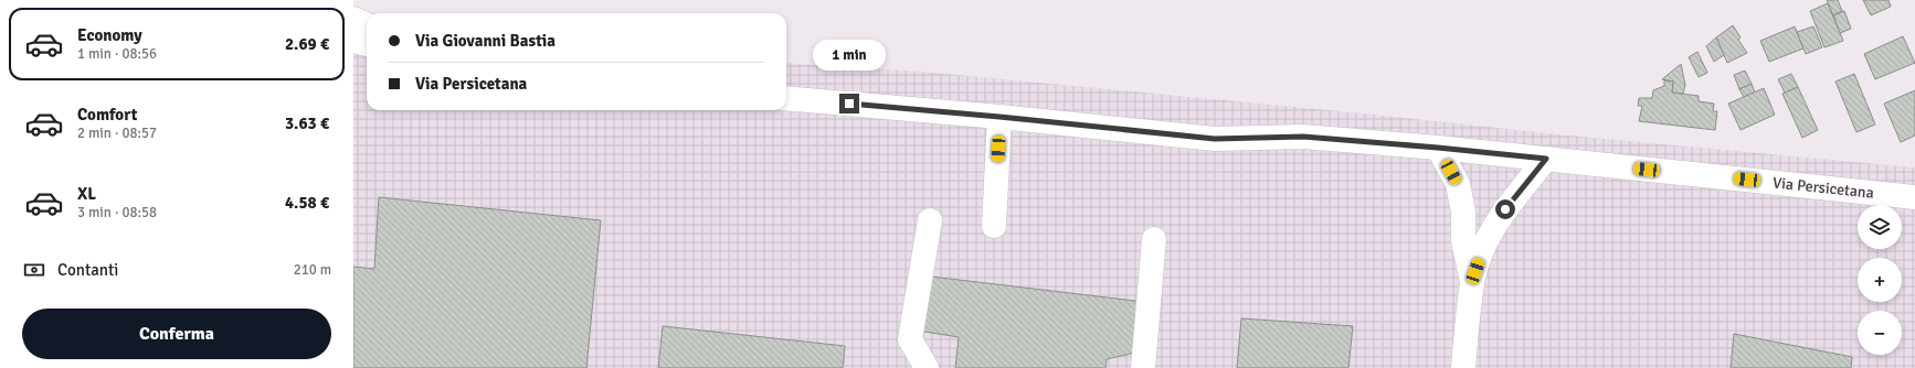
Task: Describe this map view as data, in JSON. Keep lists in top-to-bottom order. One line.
{"streets":{"main road":["Via Persicetana"]},"page":{"list":[{"name":"Economy","note":"1 min · 08:56","value":"2.69 €"},{"name":"Comfort","note":"2 min · 08:57","value":"3.63 €"},{"name":"XL","note":"3 min · 08:58","value":"4.58 €"}],"banner":["Via Giovanni Bastia","Via Persicetana"],"bubble":"1 min","map_buttons":["+","−"],"pay":["Contanti","210 m"],"buttons":"Conferma"}}
